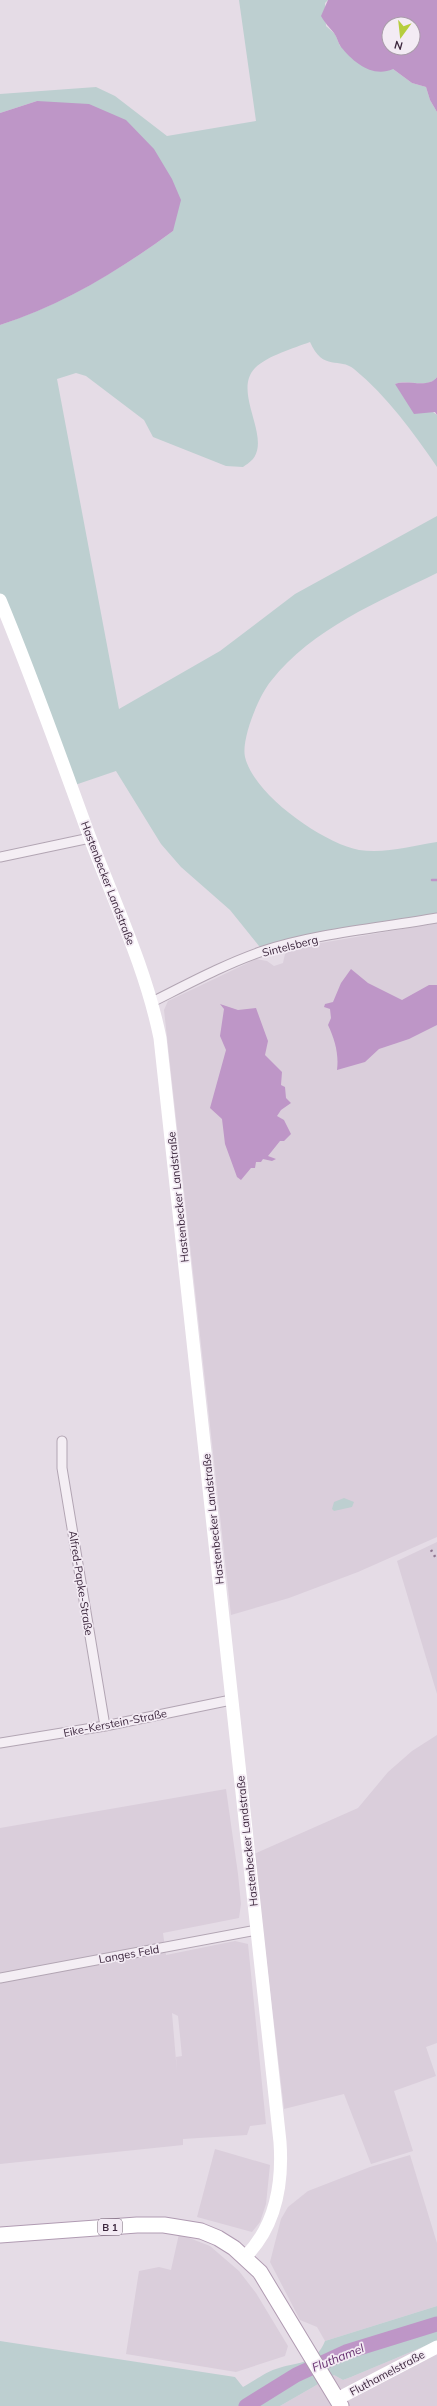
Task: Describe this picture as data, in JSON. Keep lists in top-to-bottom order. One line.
{"streets":{"main road":["Hastenbecker Landstraße","B 1","Fluthamelstraße"],"street":["Sintelsberg","Alfred-Papke-Straße","Eike-Kerstein-Straße","Langes Feld"]},"crossings":[["Hastenbecker Landstraße","Sintelsberg"],["Hastenbecker Landstraße","Eike-Kerstein-Straße"],["Hastenbecker Landstraße","Langes Feld"],["Hastenbecker Landstraße","B 1"],["Alfred-Papke-Straße","Eike-Kerstein-Straße"],["B 1","Fluthamelstraße"]],"water":["Fluthamel"],"north":"bottom"}
